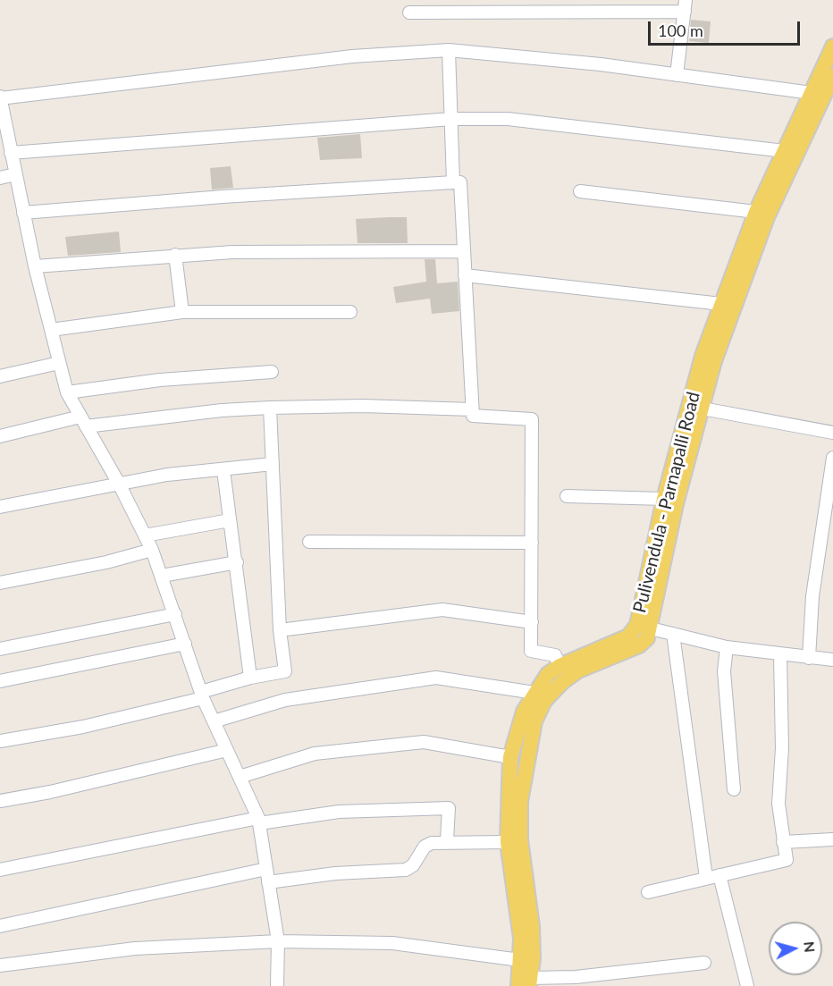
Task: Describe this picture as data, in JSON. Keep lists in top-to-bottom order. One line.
{"streets":{"main road":["Pulivendula - Parnapalli Road"]},"scale_bar":"100 m","north":"right"}
